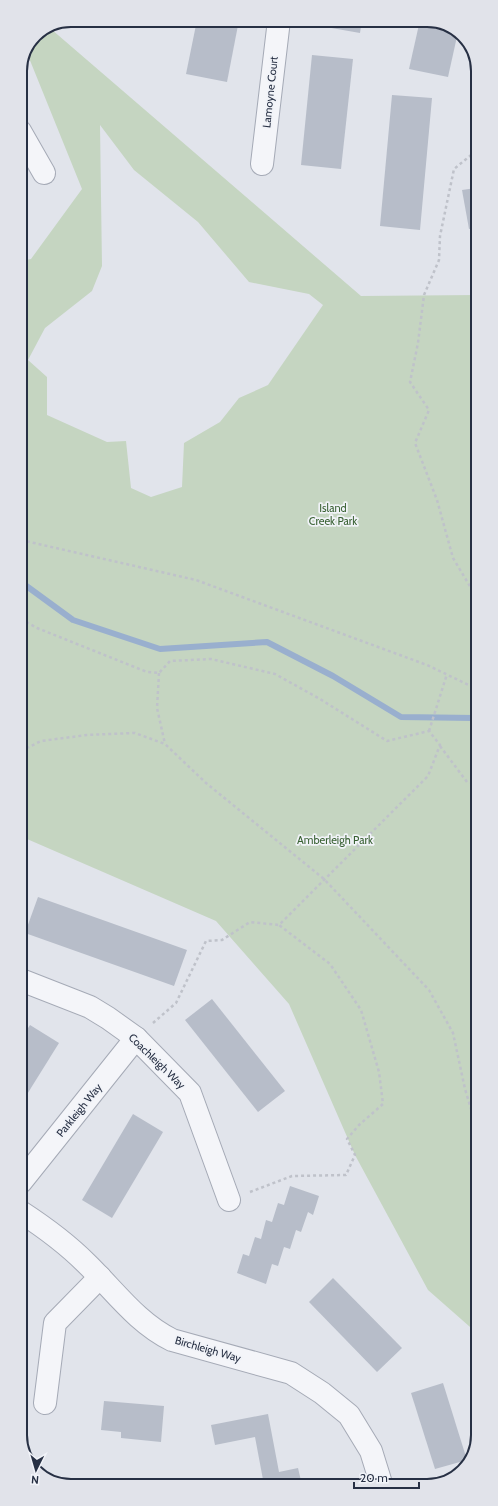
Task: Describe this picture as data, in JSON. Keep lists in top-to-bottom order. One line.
{"streets":{"street":["Lamoyne Court","Coachleigh Way","Parkleigh Way","Birchleigh Way"]},"crossings":[["Coachleigh Way","Parkleigh Way"]],"parks":["Island Creek Park","Amberleigh Park"],"scale_bar":"20 m","north":"bottom"}
